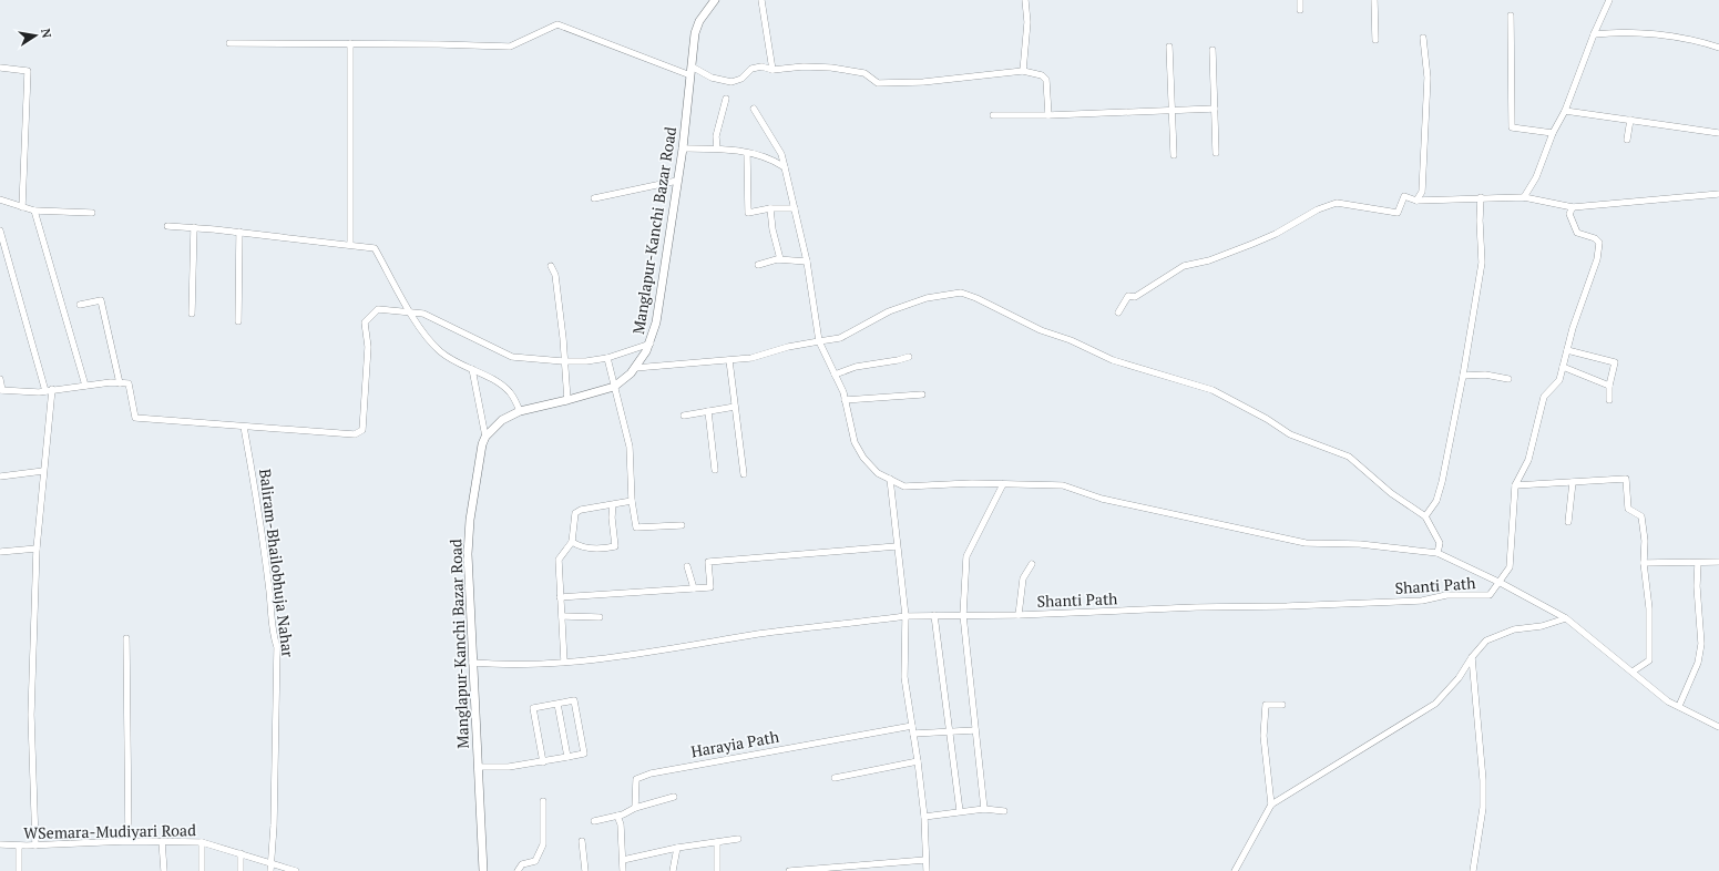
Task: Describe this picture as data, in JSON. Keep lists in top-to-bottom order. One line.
{"streets":{"street":["Manglapur-Kanchi Bazar Road","Baliram-Bhailobhuja Nahar","Shanti Path","Harayia Path","WSemara-Mudiyari Road"]},"crossings":[["Manglapur-Kanchi Bazar Road","Shanti Path"],["Baliram-Bhailobhuja Nahar","WSemara-Mudiyari Road"]],"north":"right"}
